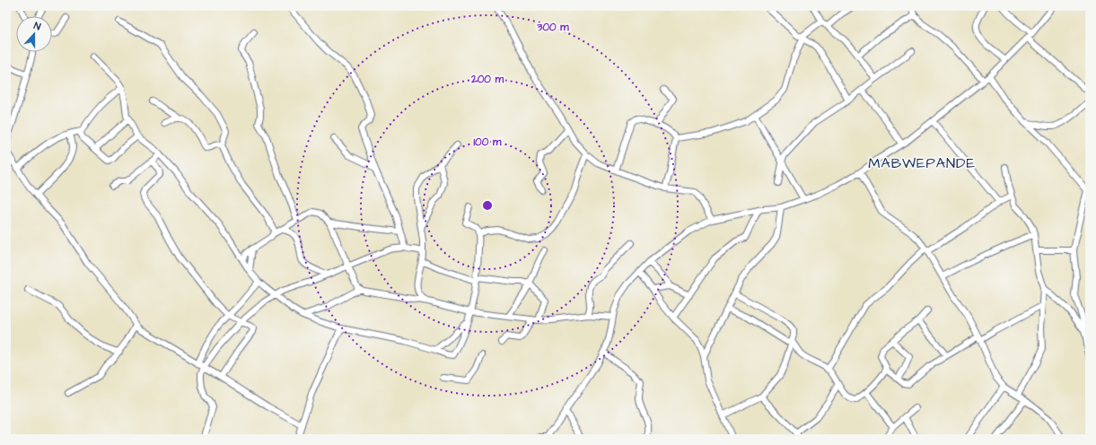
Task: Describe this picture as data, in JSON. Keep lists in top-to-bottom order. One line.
{"districts":["MABWEPANDE"],"north":"top","rings":["300 m","200 m","100 m"]}
